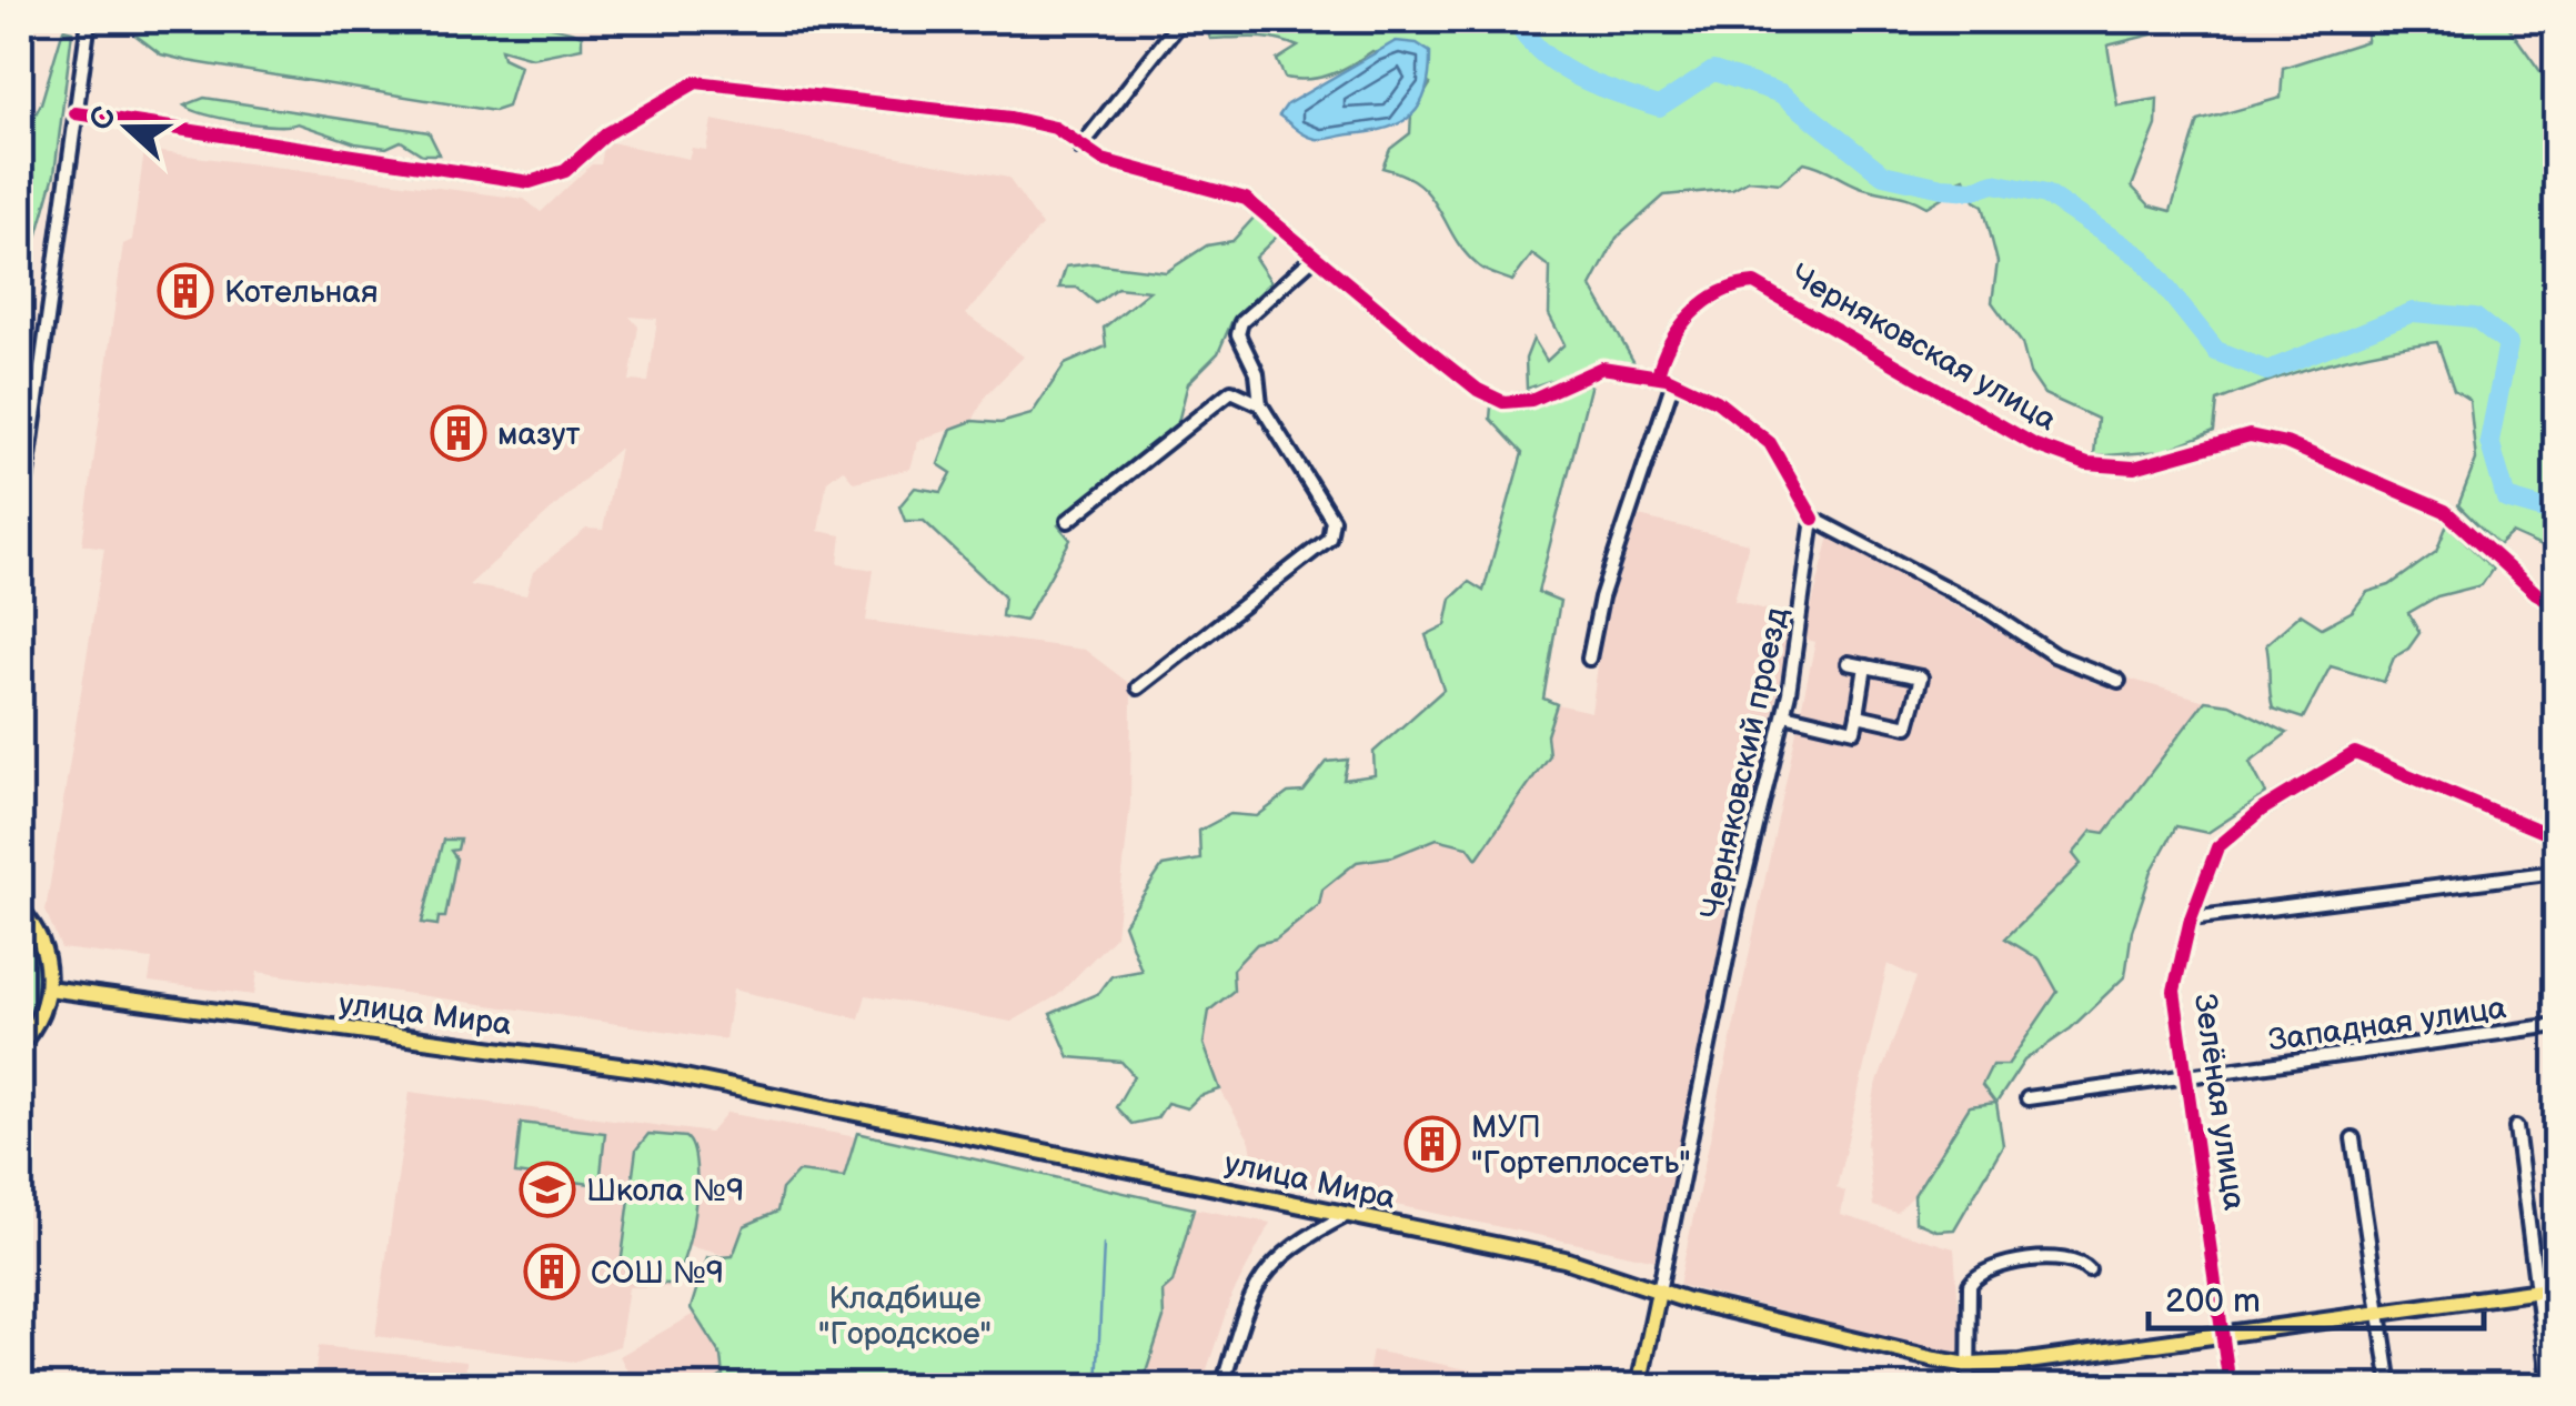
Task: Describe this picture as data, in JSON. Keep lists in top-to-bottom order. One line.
{"streets":{"main road":["улица Мира"],"street":["Черняковская улица","Черняковский проезд","Западная улица","Зелёная улица"]},"crossings":[["Черняковский проезд","улица Мира"],["улица Мира","Зелёная улица"],["Западная улица","Зелёная улица"]],"parks":["Кладбище \"Городское\""],"places":{"building":["Котельная","мазут","МУП \"Гортеплосеть\"","СОШ №9"],"school or university":["Школа №9"]},"scale_bar":"200 m","north":"left"}
